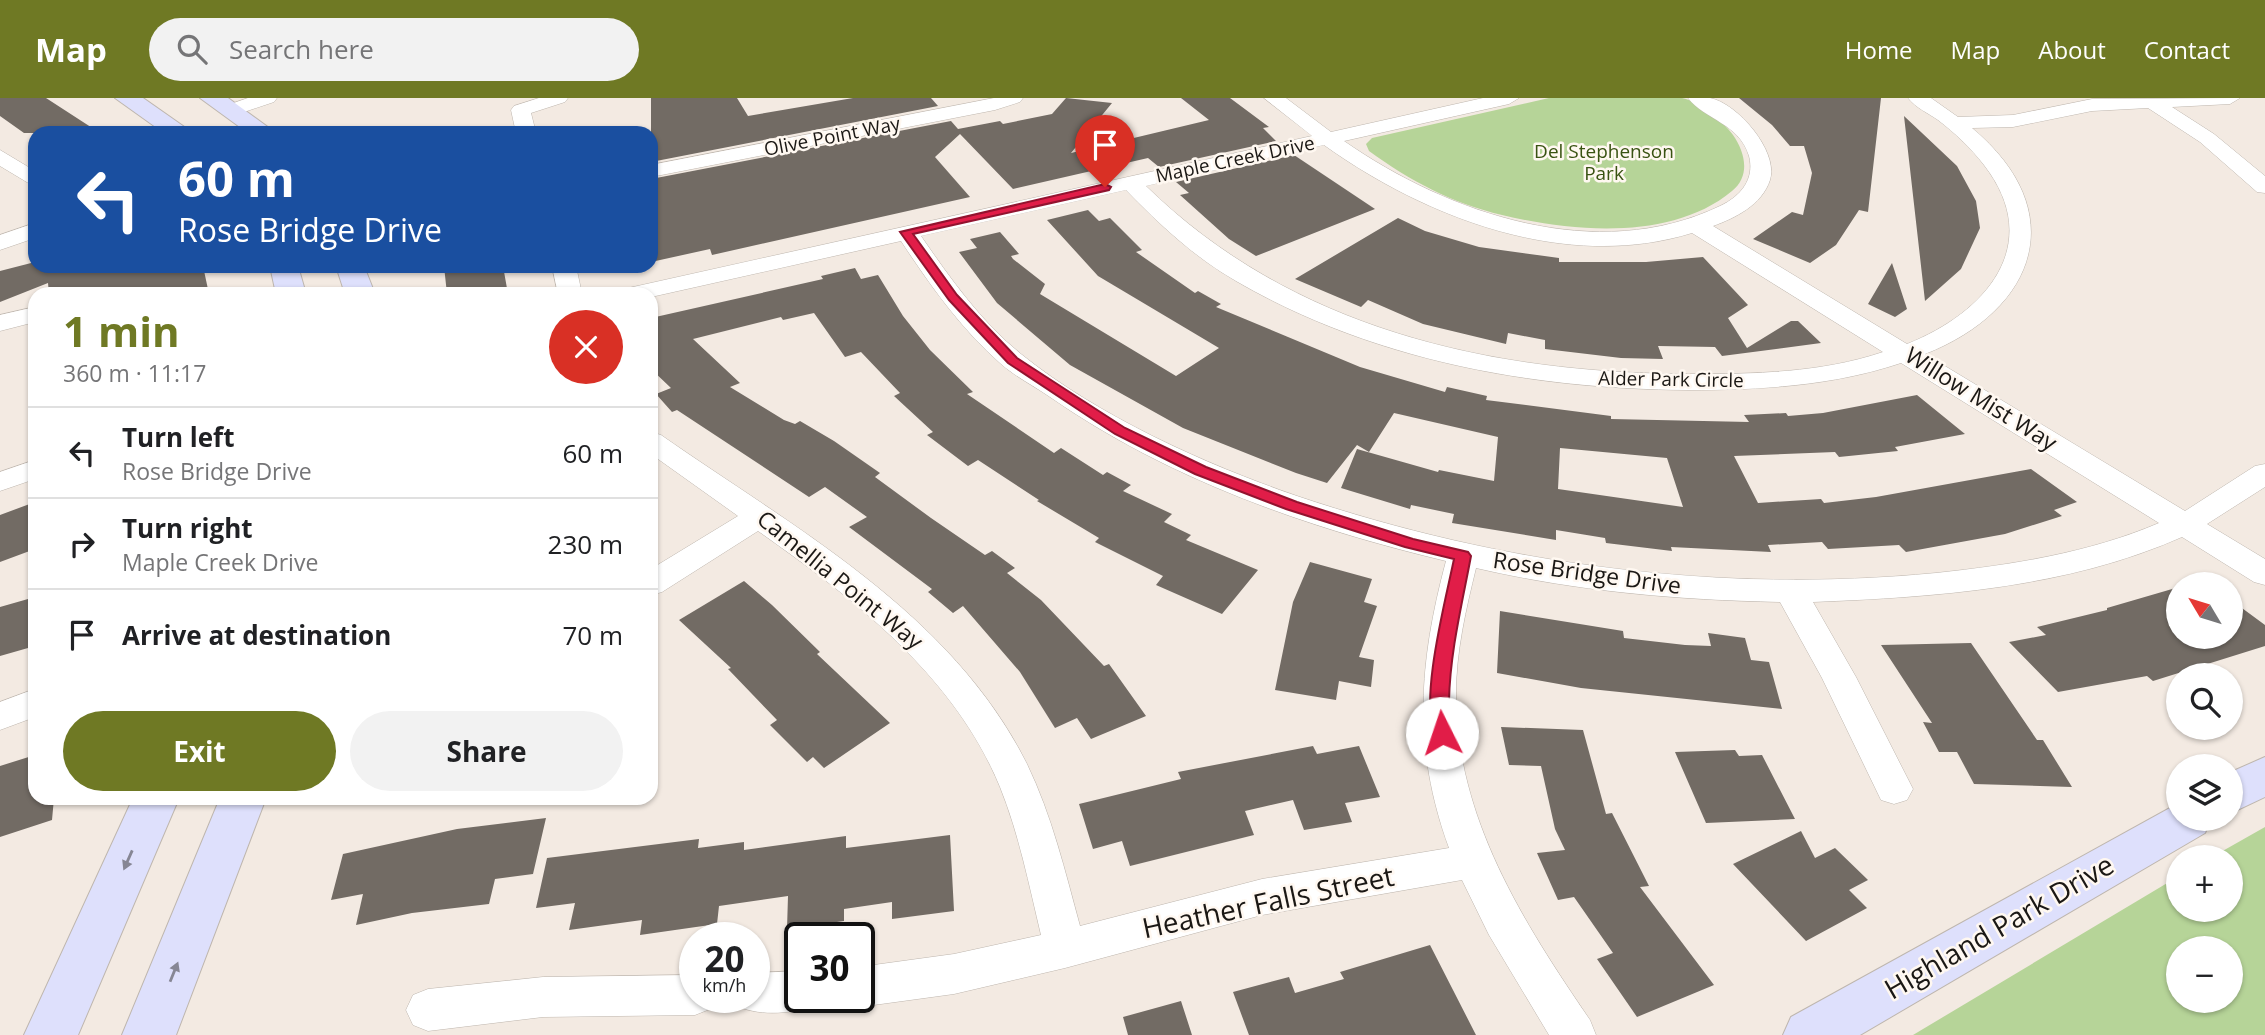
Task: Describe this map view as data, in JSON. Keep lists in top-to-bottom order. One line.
{"streets":{"main road":["Highland Park Drive"],"street":["Olive Point Way","Maple Creek Drive","Alder Park Circle","Willow Mist Way","Rose Bridge Drive","Camellia Point Way","Heather Falls Street"]},"crossings":[["Maple Creek Drive","Alder Park Circle"],["Maple Creek Drive","Rose Bridge Drive"],["Alder Park Circle","Willow Mist Way"],["Willow Mist Way","Rose Bridge Drive"],["Camellia Point Way","Heather Falls Street"]],"parks":["Del Stephenson Park"],"north":"top left","page":{"header":"Map","search":"Search here","nav":["Home","Map","About","Contact"],"turn":["60 m","Rose Bridge Drive"],"heading":["1 min","360 m · 11:17"],"list":[{"name":"Turn left","note":"Rose Bridge Drive","value":"60 m"},{"name":"Turn right","note":"Maple Creek Drive","value":"230 m"},{"name":"Arrive at destination","value":"70 m"}],"map_buttons":["+","−"],"buttons":["Exit","Share"],"speed":"20 km/h","limit":"30"}}
